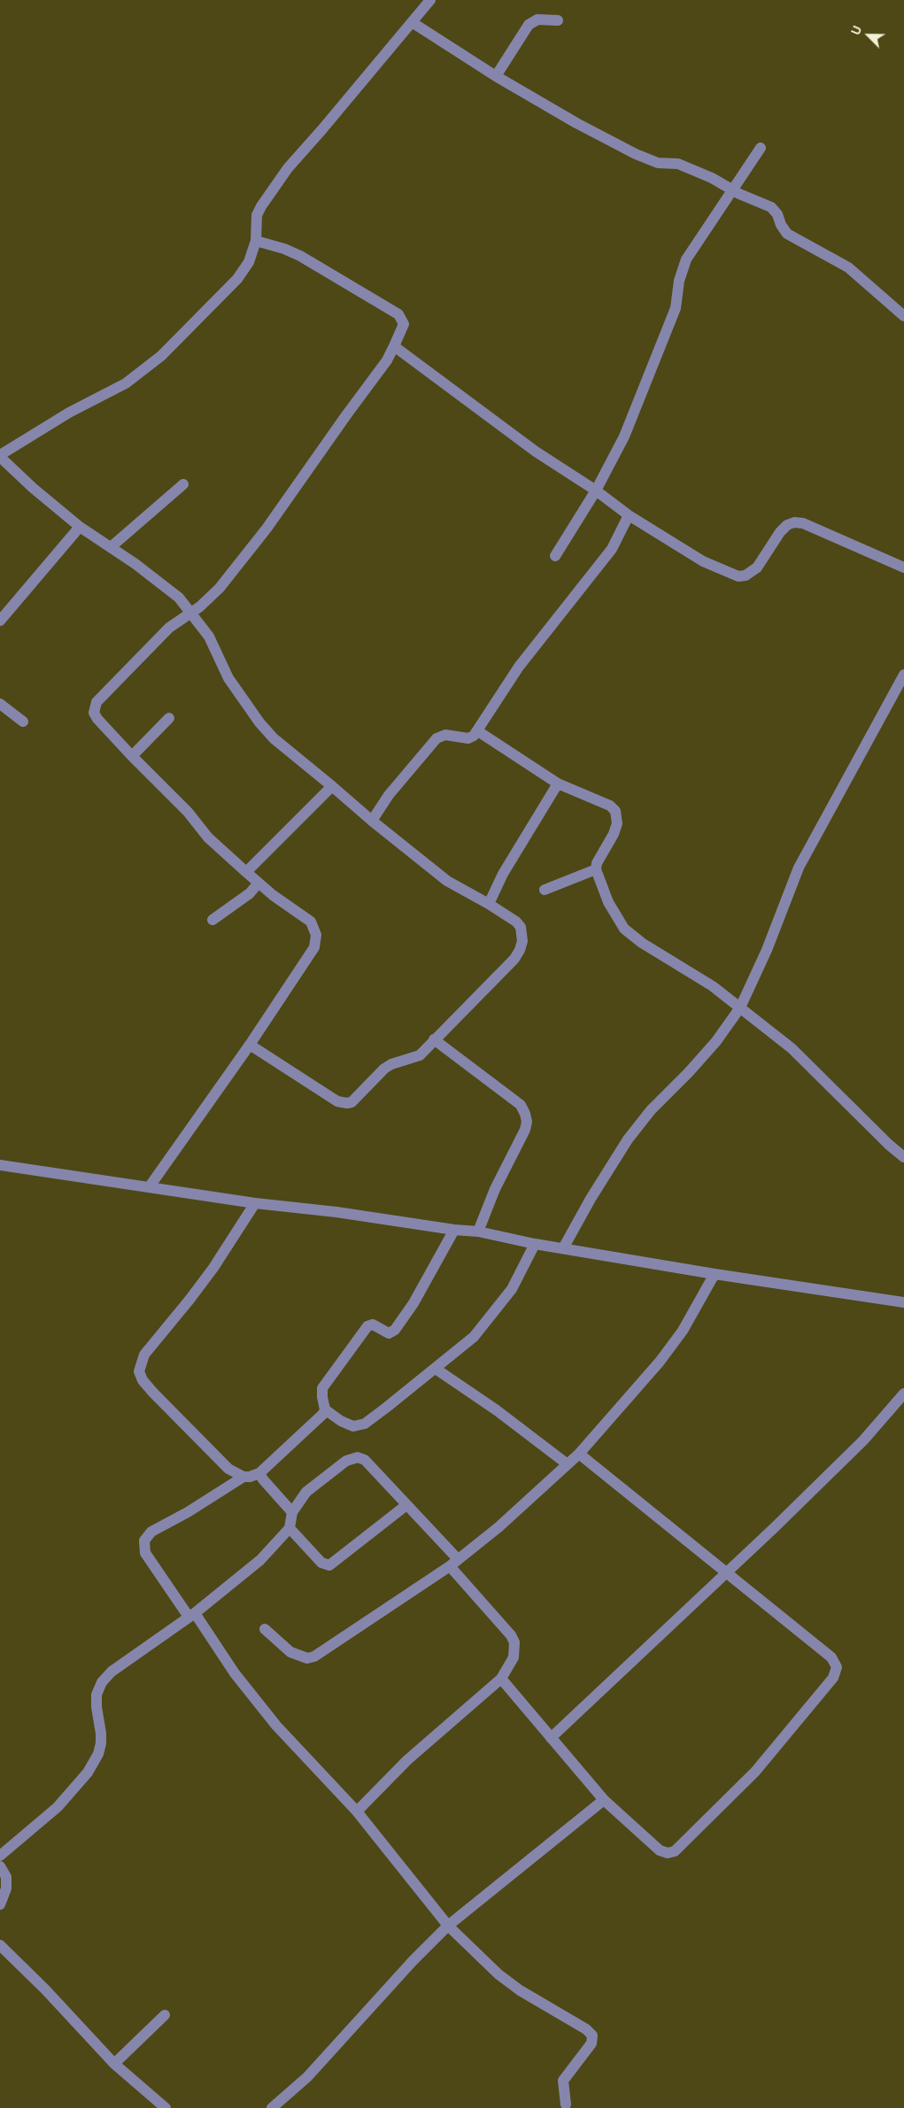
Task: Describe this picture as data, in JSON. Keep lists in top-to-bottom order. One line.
{"north":"top left"}
